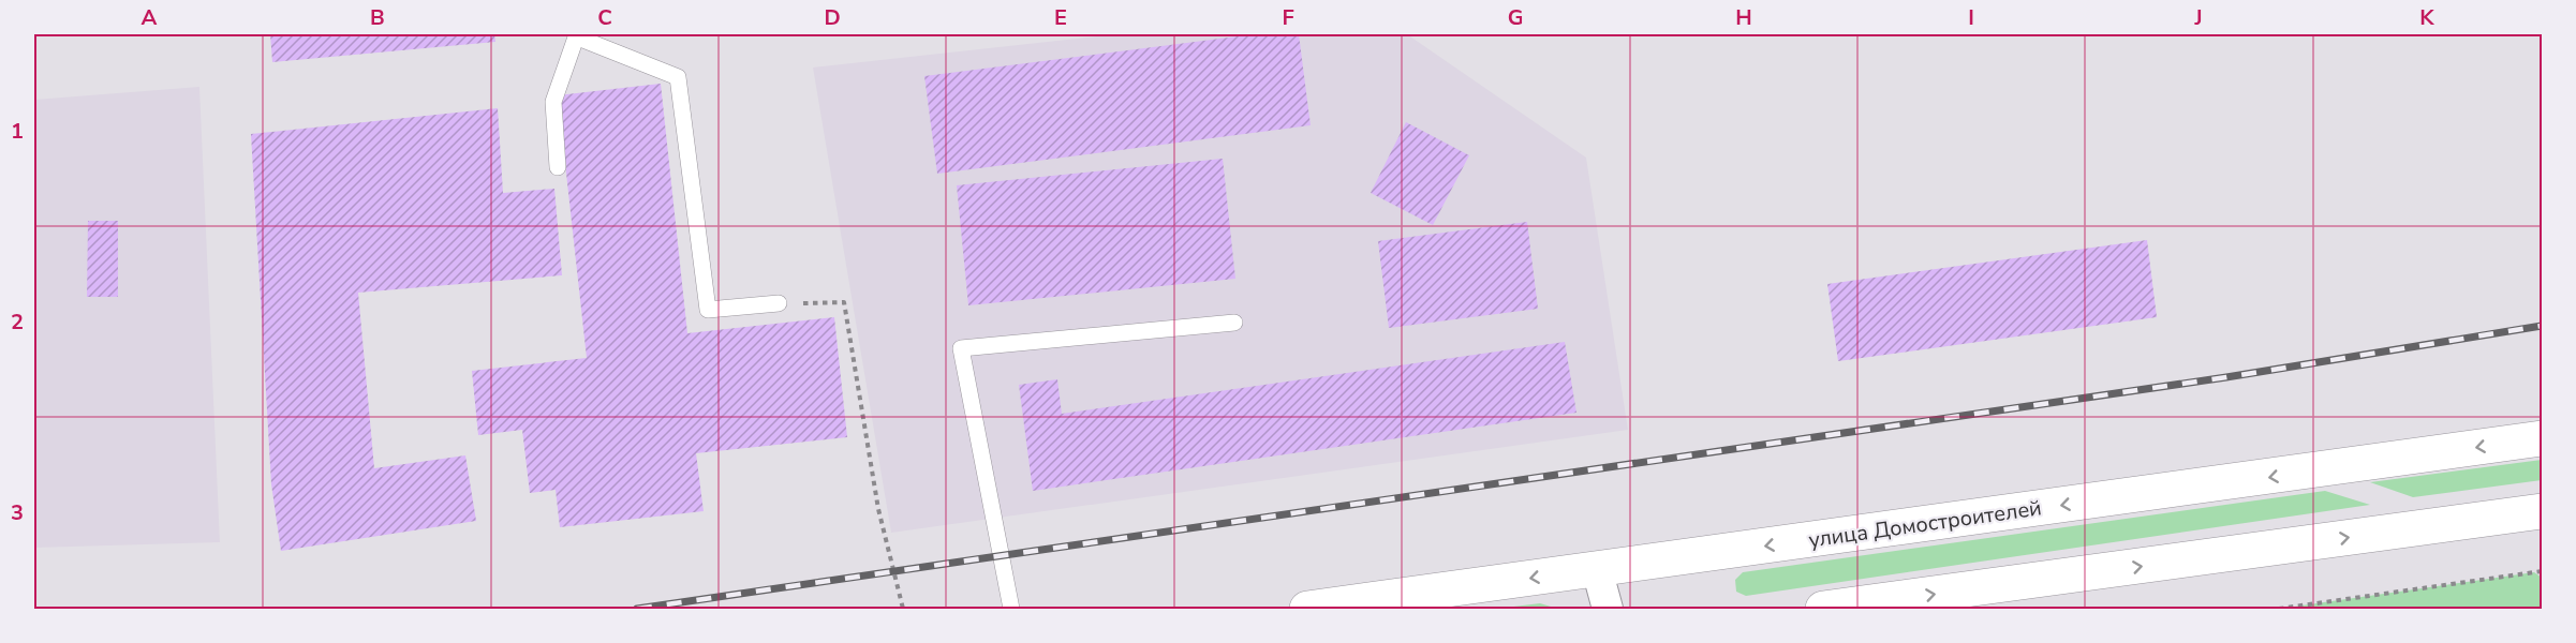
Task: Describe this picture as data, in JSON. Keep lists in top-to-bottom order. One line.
{"streets":{"main road":["улица Домостроителей"]},"grid":{"columns":["A","B","C","D","E","F","G","H","I","J","K"],"rows":["1","2","3"]}}
